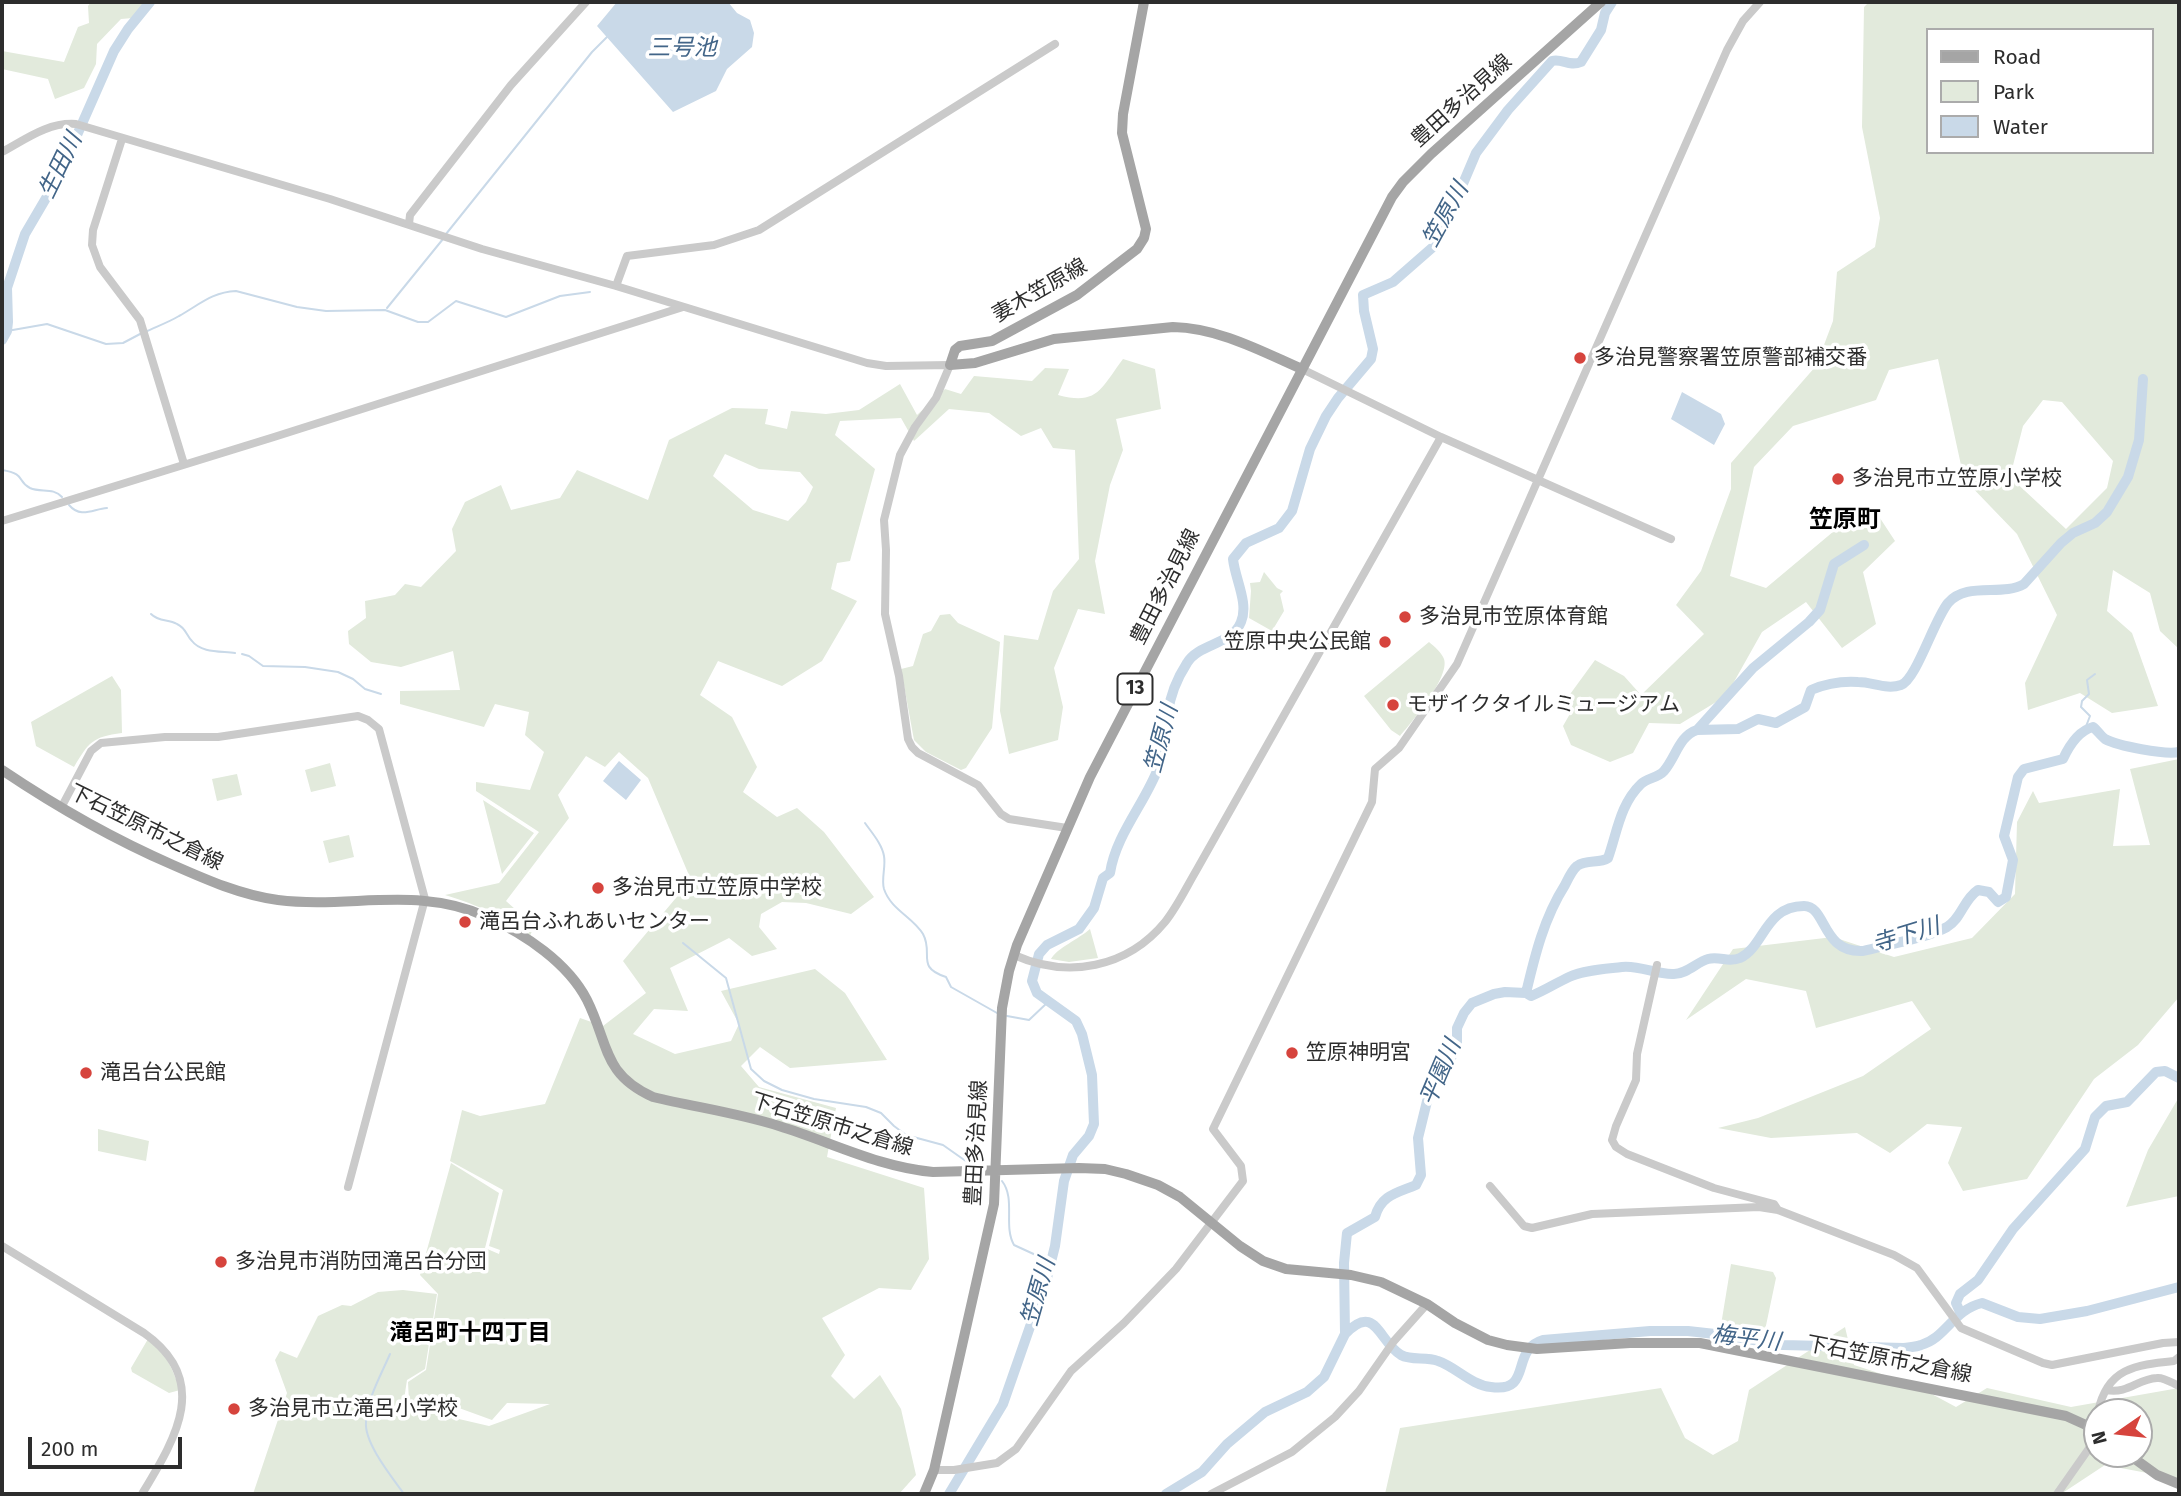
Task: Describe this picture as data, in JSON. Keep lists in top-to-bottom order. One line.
{"streets":{"main road":["豊田多治見線","妻木笠原線","13","下石笠原市之倉線"]},"crossings":[["豊田多治見線","妻木笠原線"],["豊田多治見線","下石笠原市之倉線"]],"districts":["笠原町","滝呂町十四丁目"],"water":["三号池","生田川","笠原川","寺下川","平園川","梅平川"],"places":["多治見警察署笠原警部補交番","多治見市立笠原小学校","多治見市笠原体育館","笠原中央公民館","モザイクタイルミュージアム","多治見市立笠原中学校","滝呂台ふれあいセンター","笠原神明宮","滝呂台公民館","多治見市消防団滝呂台分団","多治見市立滝呂小学校"],"legend":["Road","Park","Water"],"scale_bar":"200 m","north":"left"}
